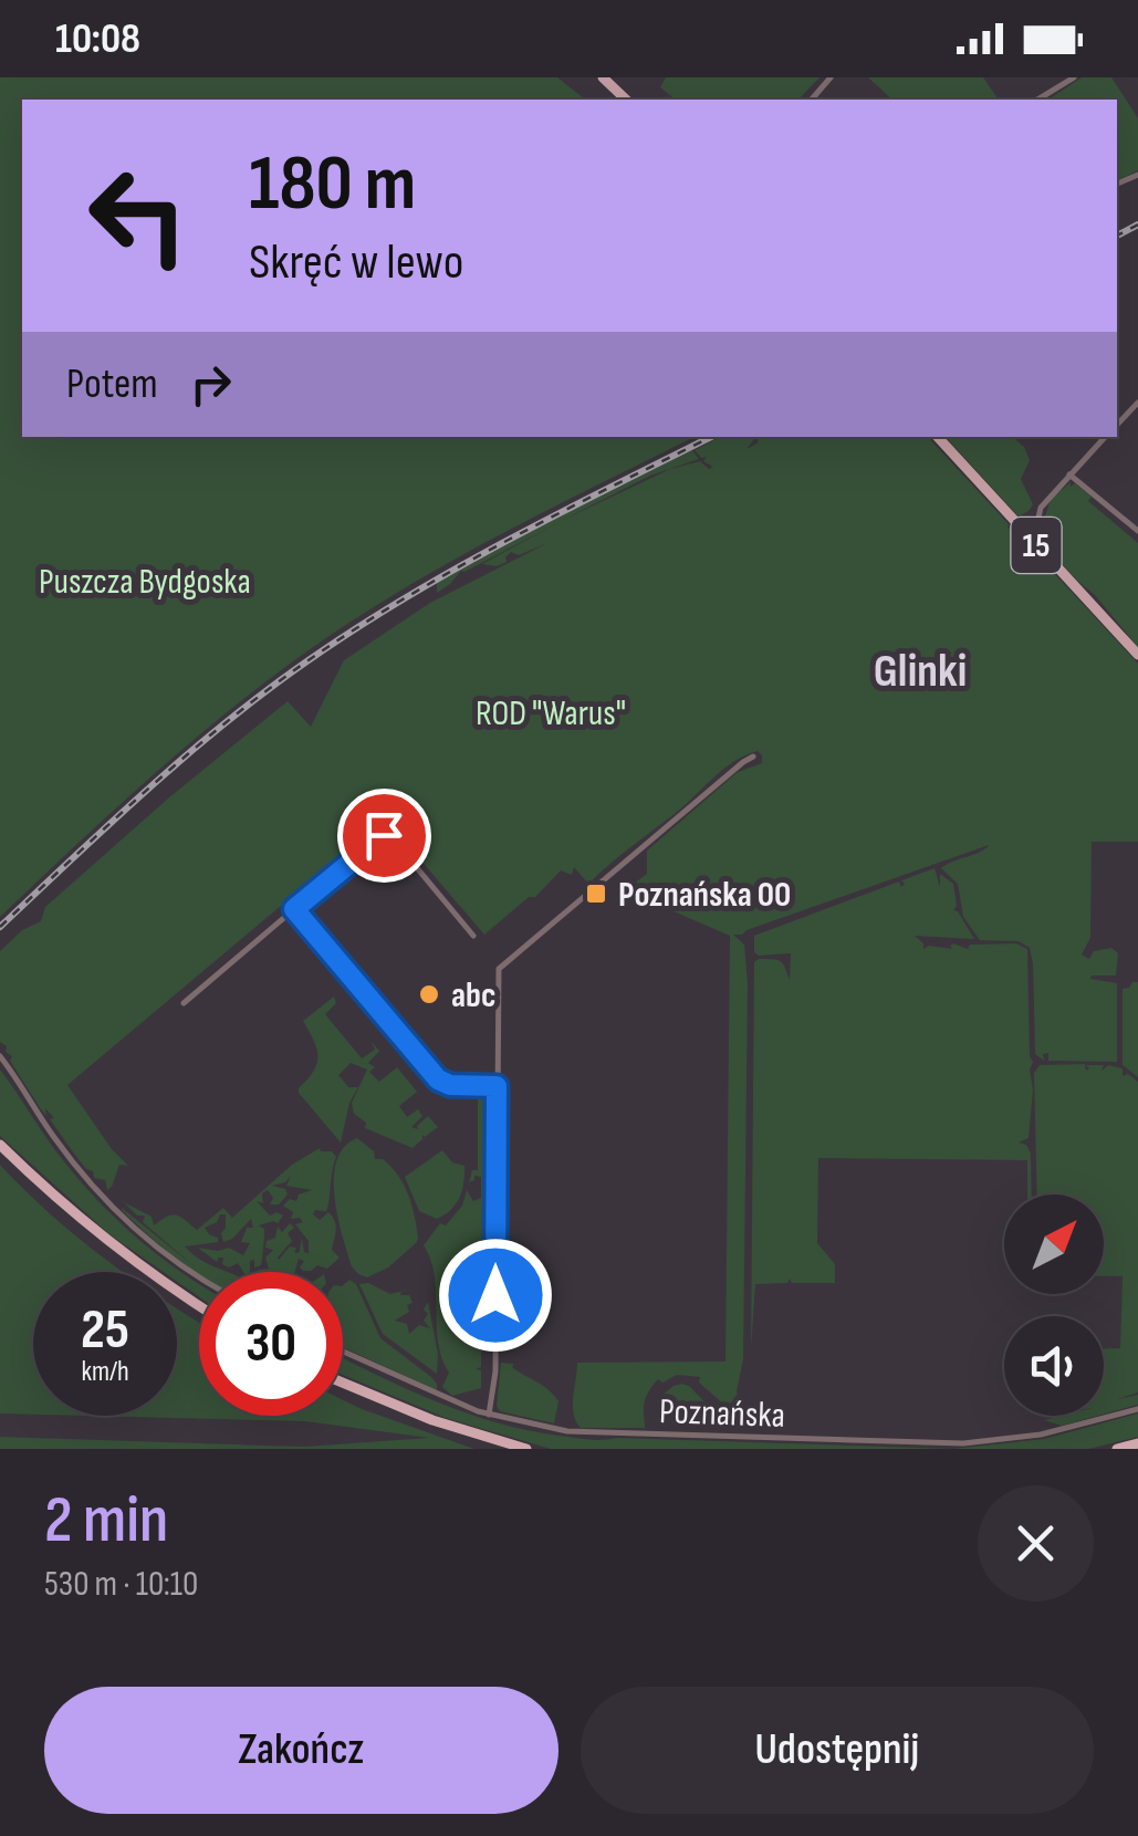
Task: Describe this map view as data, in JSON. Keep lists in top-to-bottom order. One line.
{"streets":{"main road":["15"],"street":["Poznańska"]},"districts":["Glinki"],"parks":["Puszcza Bydgoska","ROD \"Warus\""],"places":{"transit":["Poznańska 00"],"other":["abc"]},"north":"top right","page":{"status":"10:08","turn":["180 m","Skręć w lewo"],"then":"Potem","speed":"25 km/h","limit":"30","heading":["2 min","530 m · 10:10"],"buttons":["Zakończ","Udostępnij"]}}
